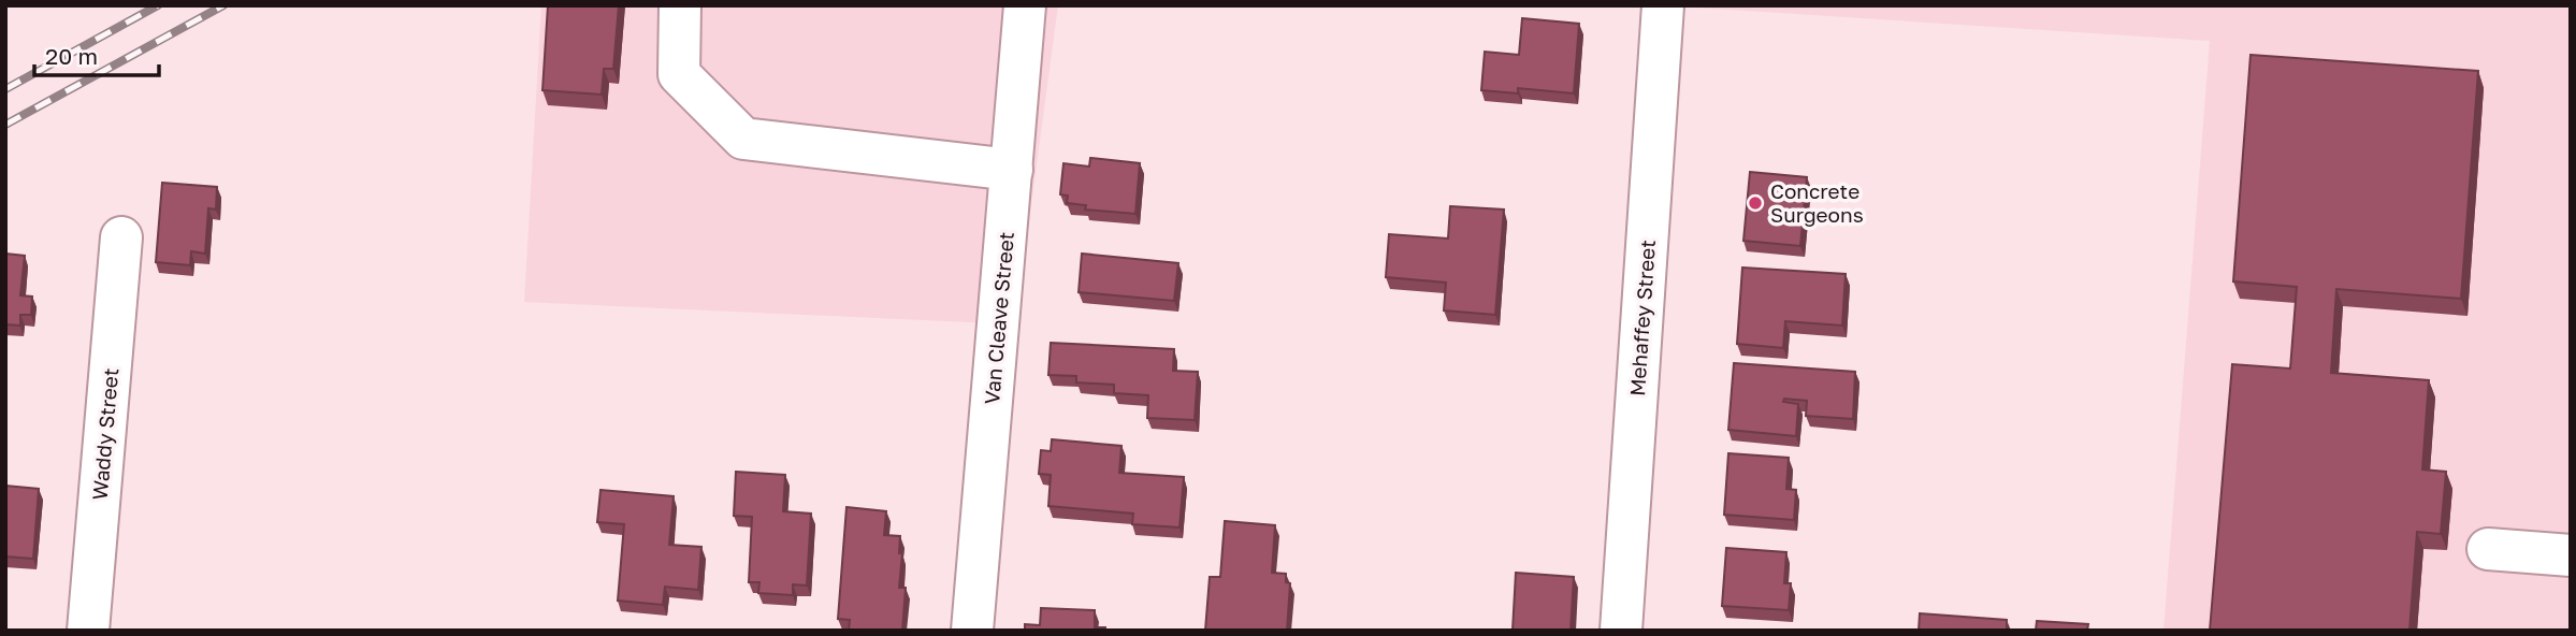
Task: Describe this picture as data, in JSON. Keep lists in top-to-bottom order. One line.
{"streets":{"street":["Van Cleave Street","Mehaffey Street","Waddy Street"]},"places":["Concrete Surgeons"],"scale_bar":"20 m"}
